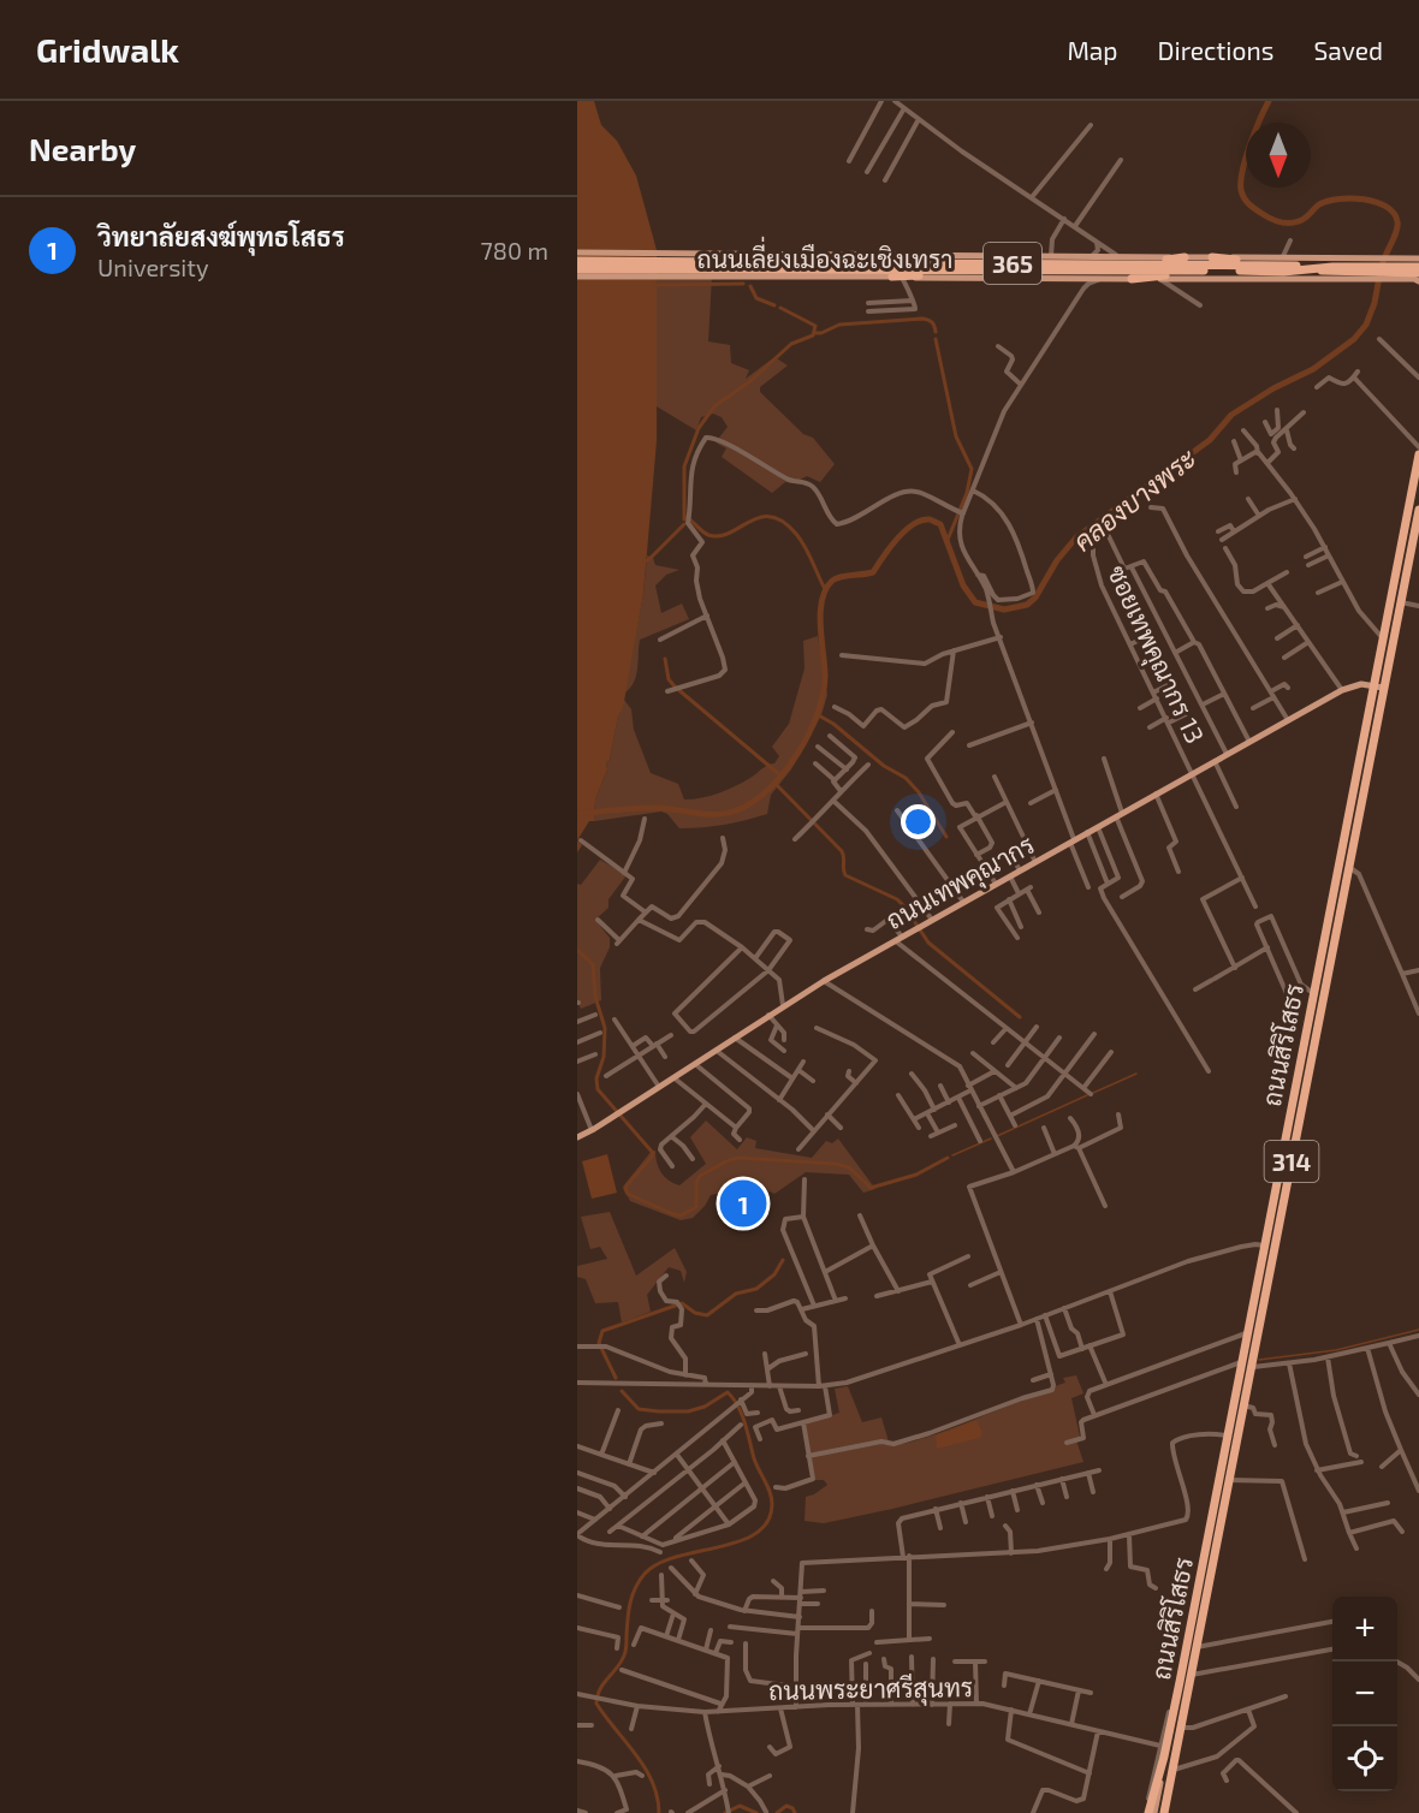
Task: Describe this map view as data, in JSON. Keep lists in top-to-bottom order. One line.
{"streets":{"highway":["ถนนเลี่ยงเมืองฉะเชิงเทรา","365","ถนนสิริโสธร","314"],"main road":["ถนนเทพคุณากร"],"street":["ซอยเทพคุณากร 13","ถนนพระยาศรีสุนทร"]},"crossings":[["ถนนเลี่ยงเมืองฉะเชิงเทรา","365"],["ซอยเทพคุณากร 13","ถนนเทพคุณากร"],["ถนนเทพคุณากร","ถนนสิริโสธร"]],"water":["คลองบางพระ"],"north":"bottom","page":{"header":"Gridwalk","nav":["Map","Directions","Saved"],"heading":"Nearby","list":[{"mark":"1","name":"วิทยาลัยสงฆ์พุทธโสธร","note":"University","value":"780 m"}],"pins":"1","map_buttons":["+","−"]}}
